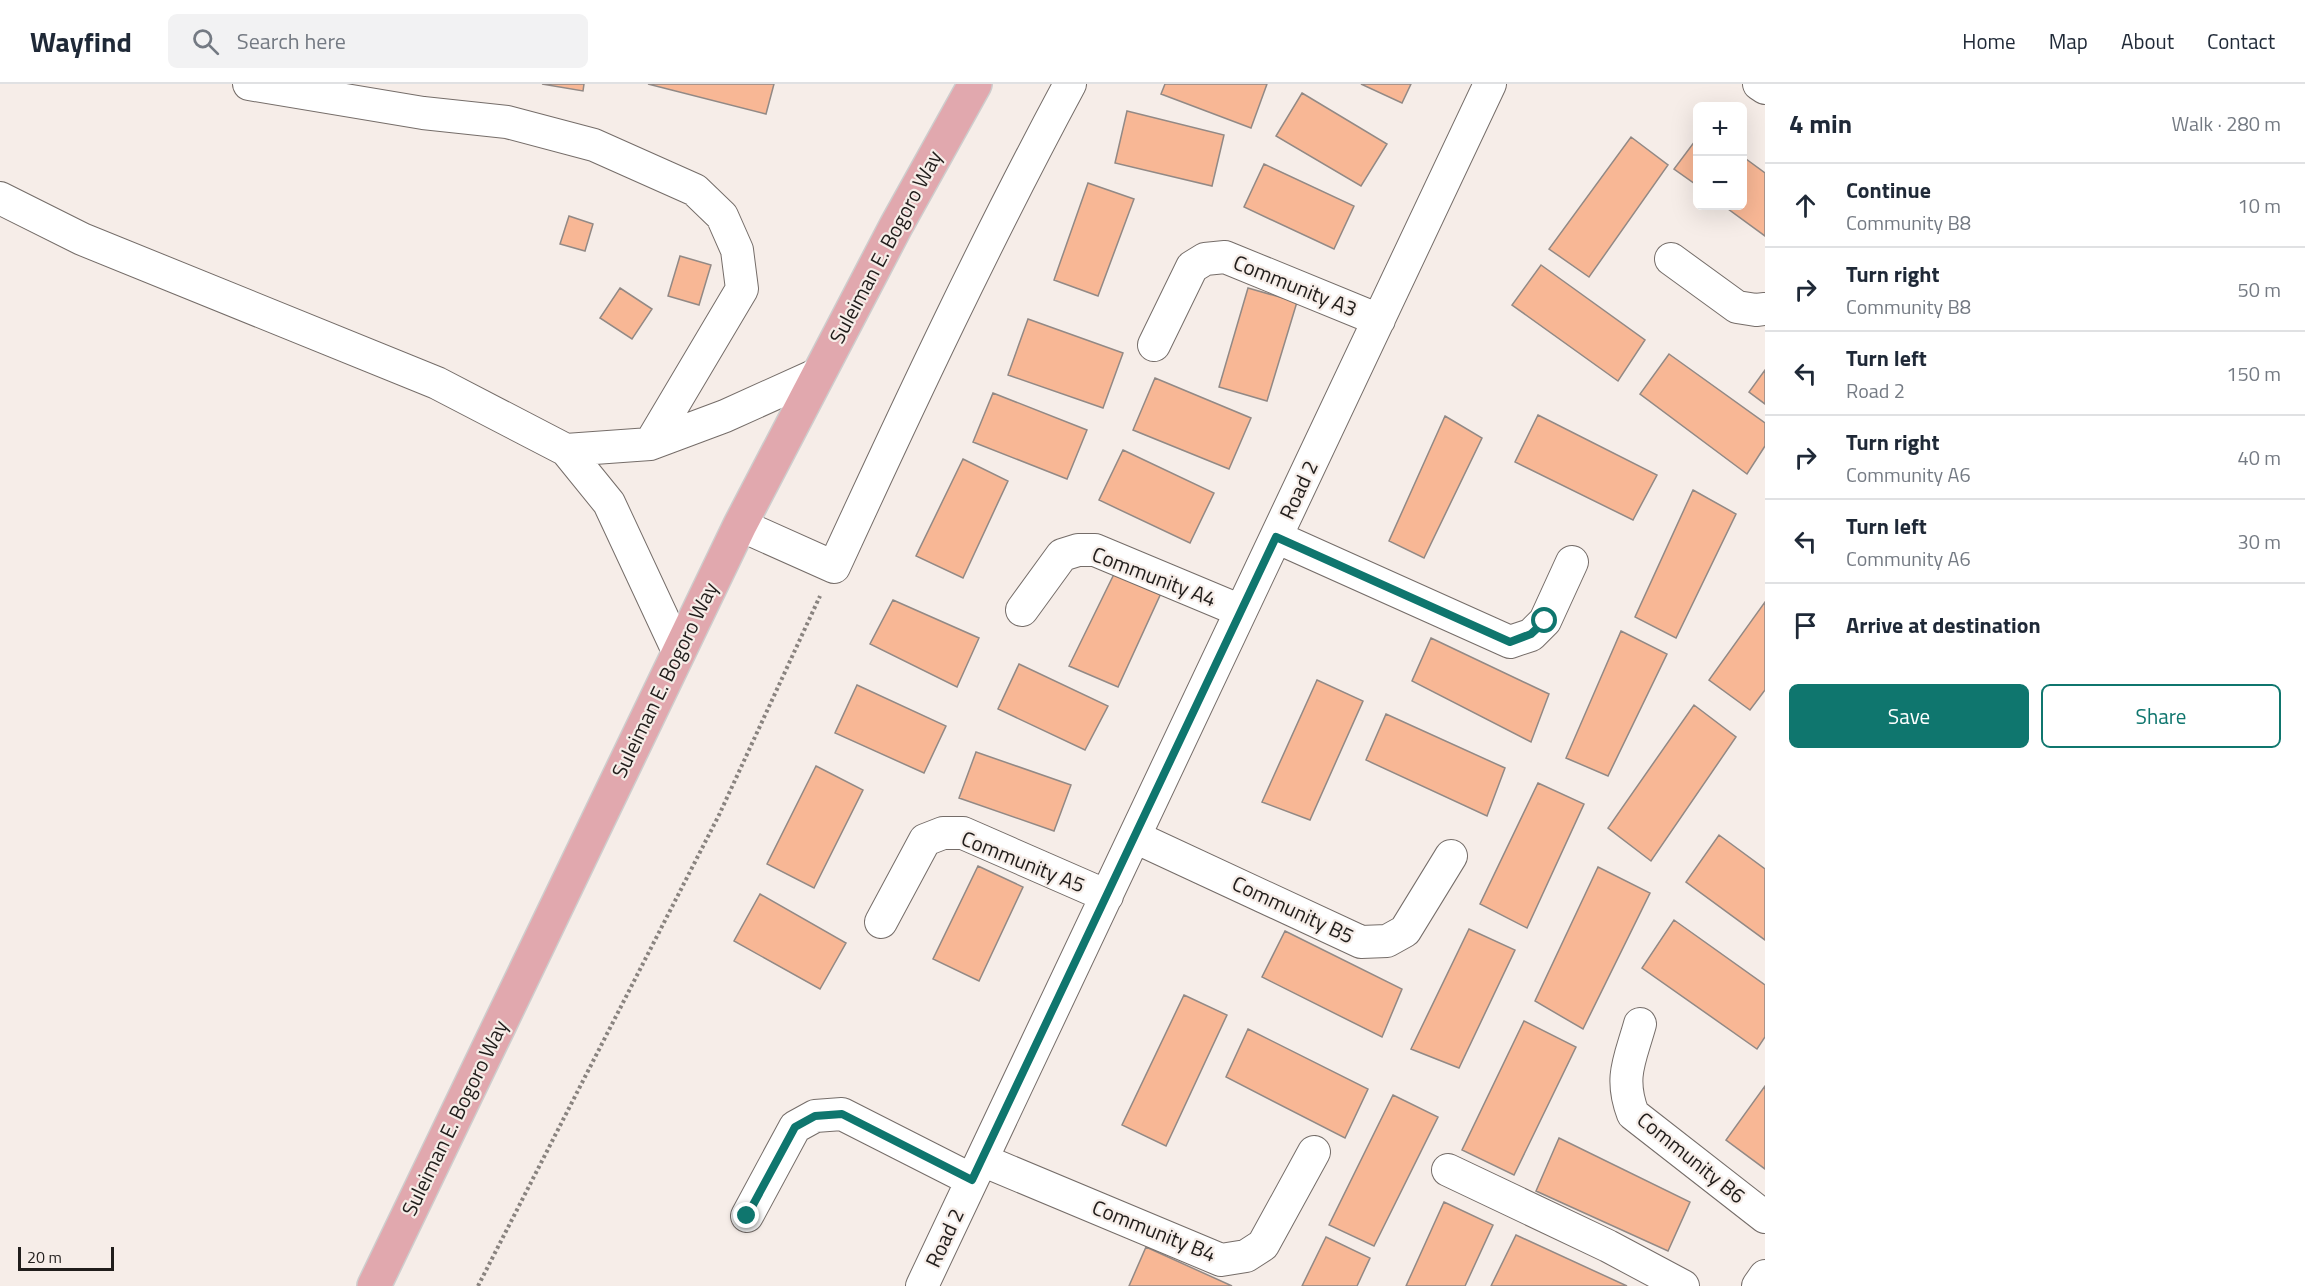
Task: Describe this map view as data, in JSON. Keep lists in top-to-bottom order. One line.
{"streets":{"main road":["Suleiman E. Bogoro Way"],"street":["Community A3","Road 2","Community A4","Community A5","Community B5","Community B6","Community B4"]},"crossings":[["Community A3","Road 2"],["Road 2","Community A4"],["Road 2","Community A5"],["Road 2","Community B5"],["Road 2","Community B4"]],"scale_bar":"20 m","page":{"header":"Wayfind","search":"Search here","nav":["Home","Map","About","Contact"],"heading":["4 min","Walk · 280 m"],"map_buttons":["+","−"],"list":[["Continue","Community B8","10 m"],["Turn right","Community B8","50 m"],["Turn left","Road 2","150 m"],["Turn right","Community A6","40 m"],["Turn left","Community A6","30 m"],"Arrive at destination"],"buttons":["Save","Share"],"scale":"20 m"}}
